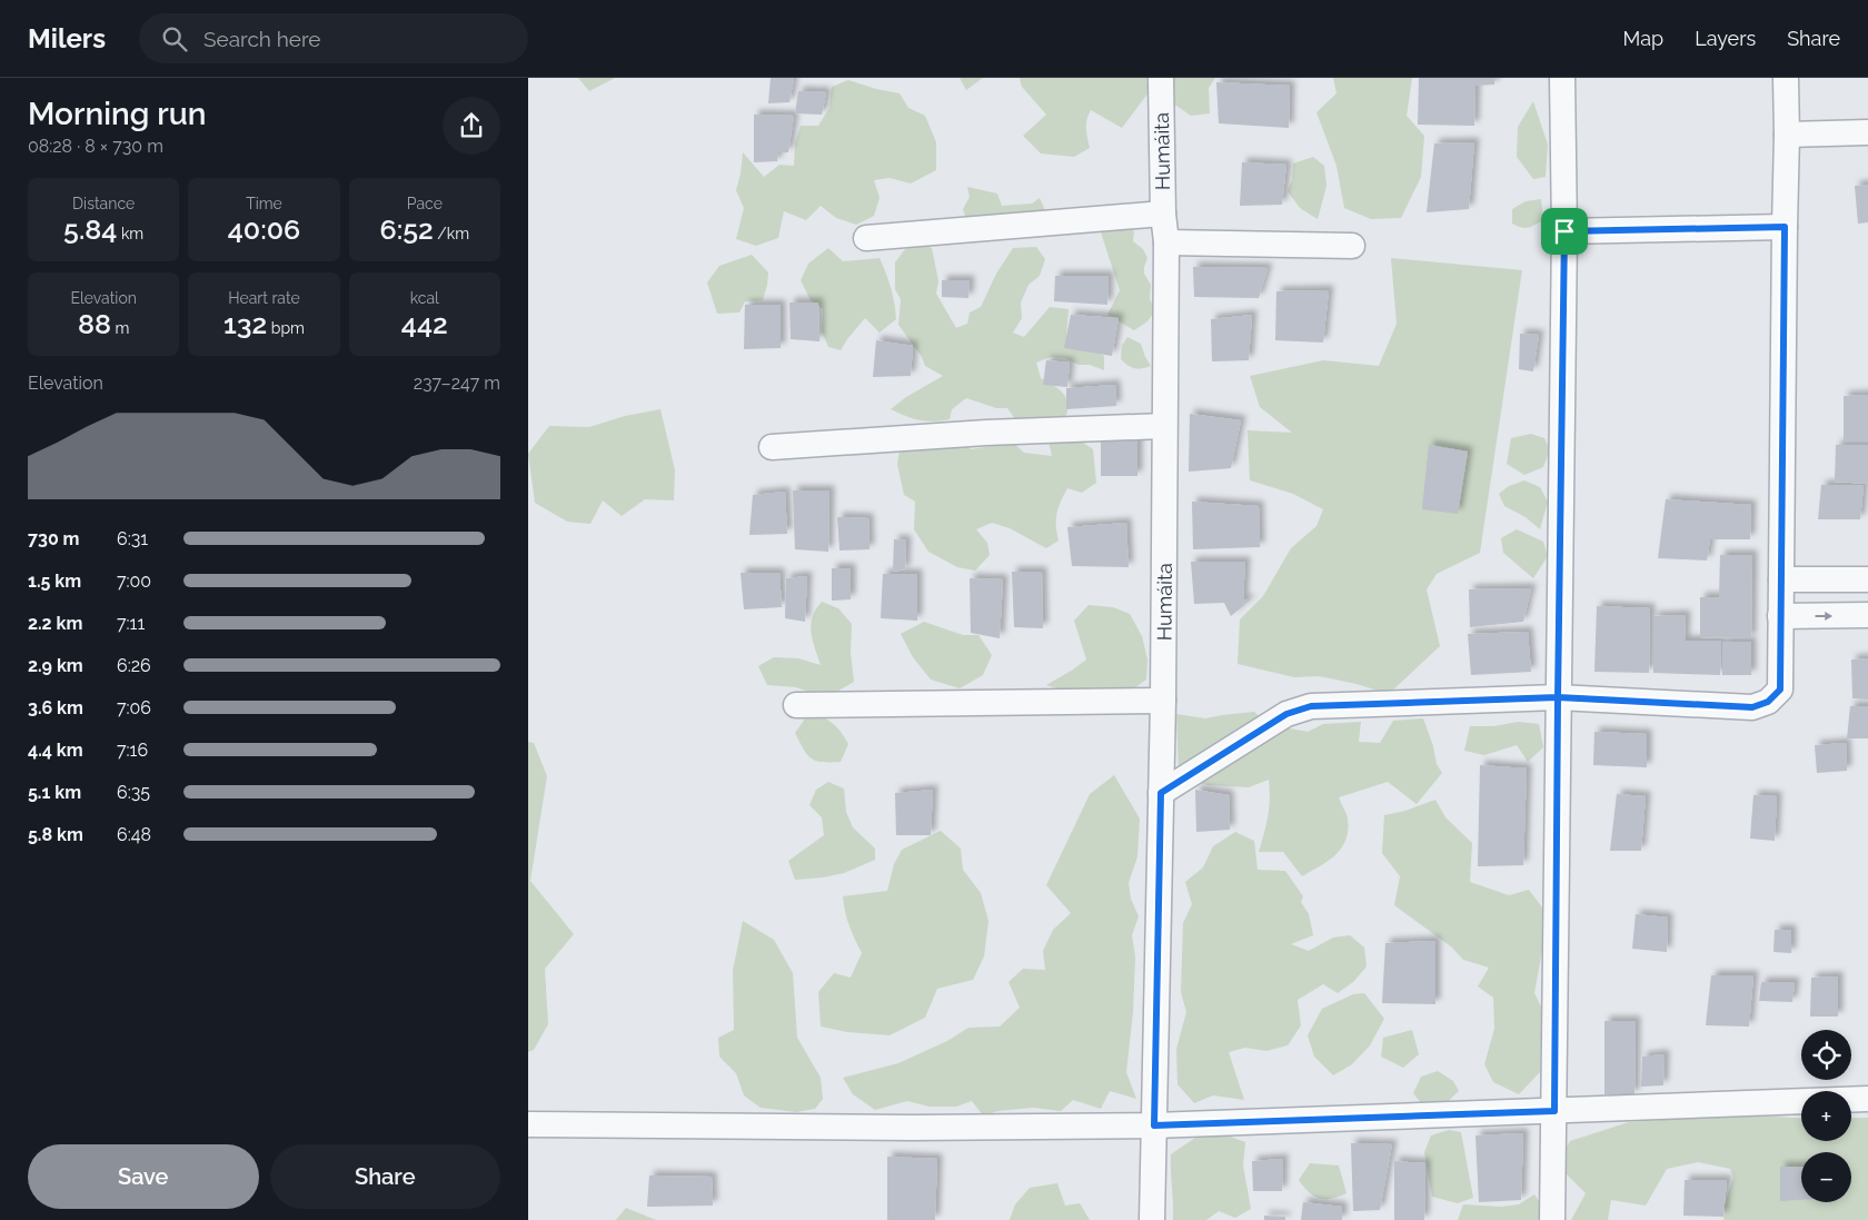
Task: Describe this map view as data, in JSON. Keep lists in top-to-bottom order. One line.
{"streets":{"street":["Humáita"]},"page":{"header":"Milers","search":"Search here","nav":["Map","Layers","Share"],"heading":["Morning run","08:28 · 8 × 730 m"],"stats":[["Distance","5.84 km"],["Time","40:06"],["Pace","6:52 /km"],["Elevation","88 m"],["Heart rate","132 bpm"],["kcal","442"]],"chart":["Elevation","237–247 m"],"list":[{"name":"730 m","note":"6:31"},{"name":"1.5 km","note":"7:00"},{"name":"2.2 km","note":"7:11"},{"name":"2.9 km","note":"6:26"},{"name":"3.6 km","note":"7:06"},{"name":"4.4 km","note":"7:16"},{"name":"5.1 km","note":"6:35"},{"name":"5.8 km","note":"6:48"}],"map_buttons":["+","−"],"buttons":["Save","Share"]}}
